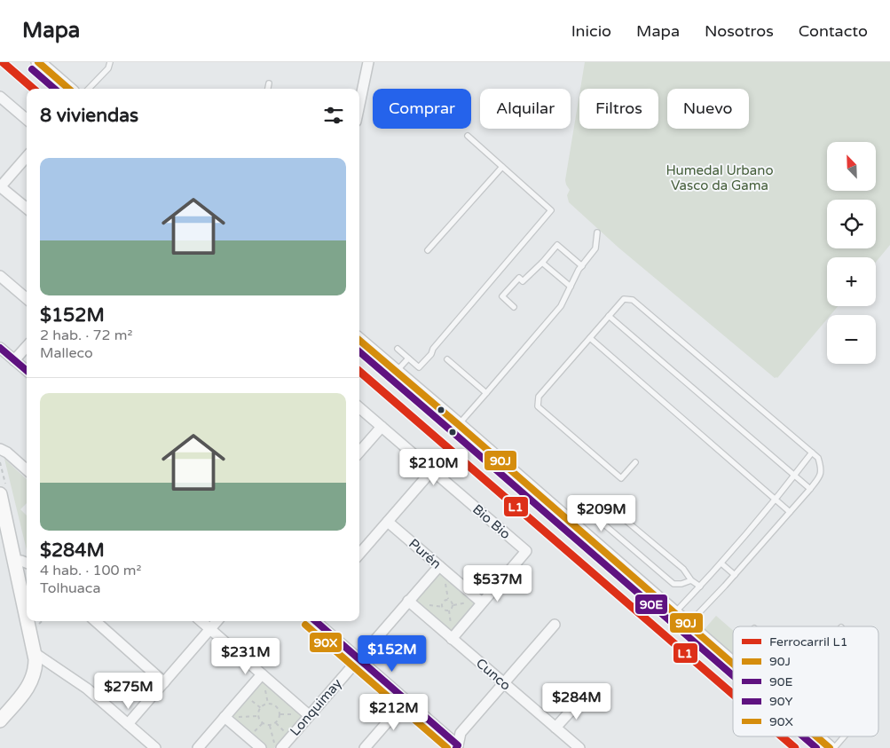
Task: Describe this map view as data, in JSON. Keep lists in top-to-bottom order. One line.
{"streets":{"street":["Bio Bio","Purén","Cunco","Lonquimay"]},"crossings":[["Bio Bio","Purén"],["Purén","Lonquimay"],["Cunco","Lonquimay"]],"parks":["Humedal Urbano Vasco da Gama"],"lines":["rail line L1","transit line 90J","transit line 90E","transit line 90Y","transit line 90X"],"legend":["Ferrocarril L1","90J","90E","90Y","90X"],"north":"top left","page":{"header":"Mapa","nav":["Inicio","Mapa","Nosotros","Contacto"],"chip":["Comprar","Alquilar","Filtros","Nuevo"],"heading":"8 viviendas","map_buttons":["+","−"],"list":[{"name":"$152M","note":"2 hab. · 72 m² · Malleco"},{"name":"$284M","note":"4 hab. · 100 m² · Tolhuaca"}],"price":["$210M","$209M","$537M","$152M","$231M","$275M","$284M","$212M"]}}
